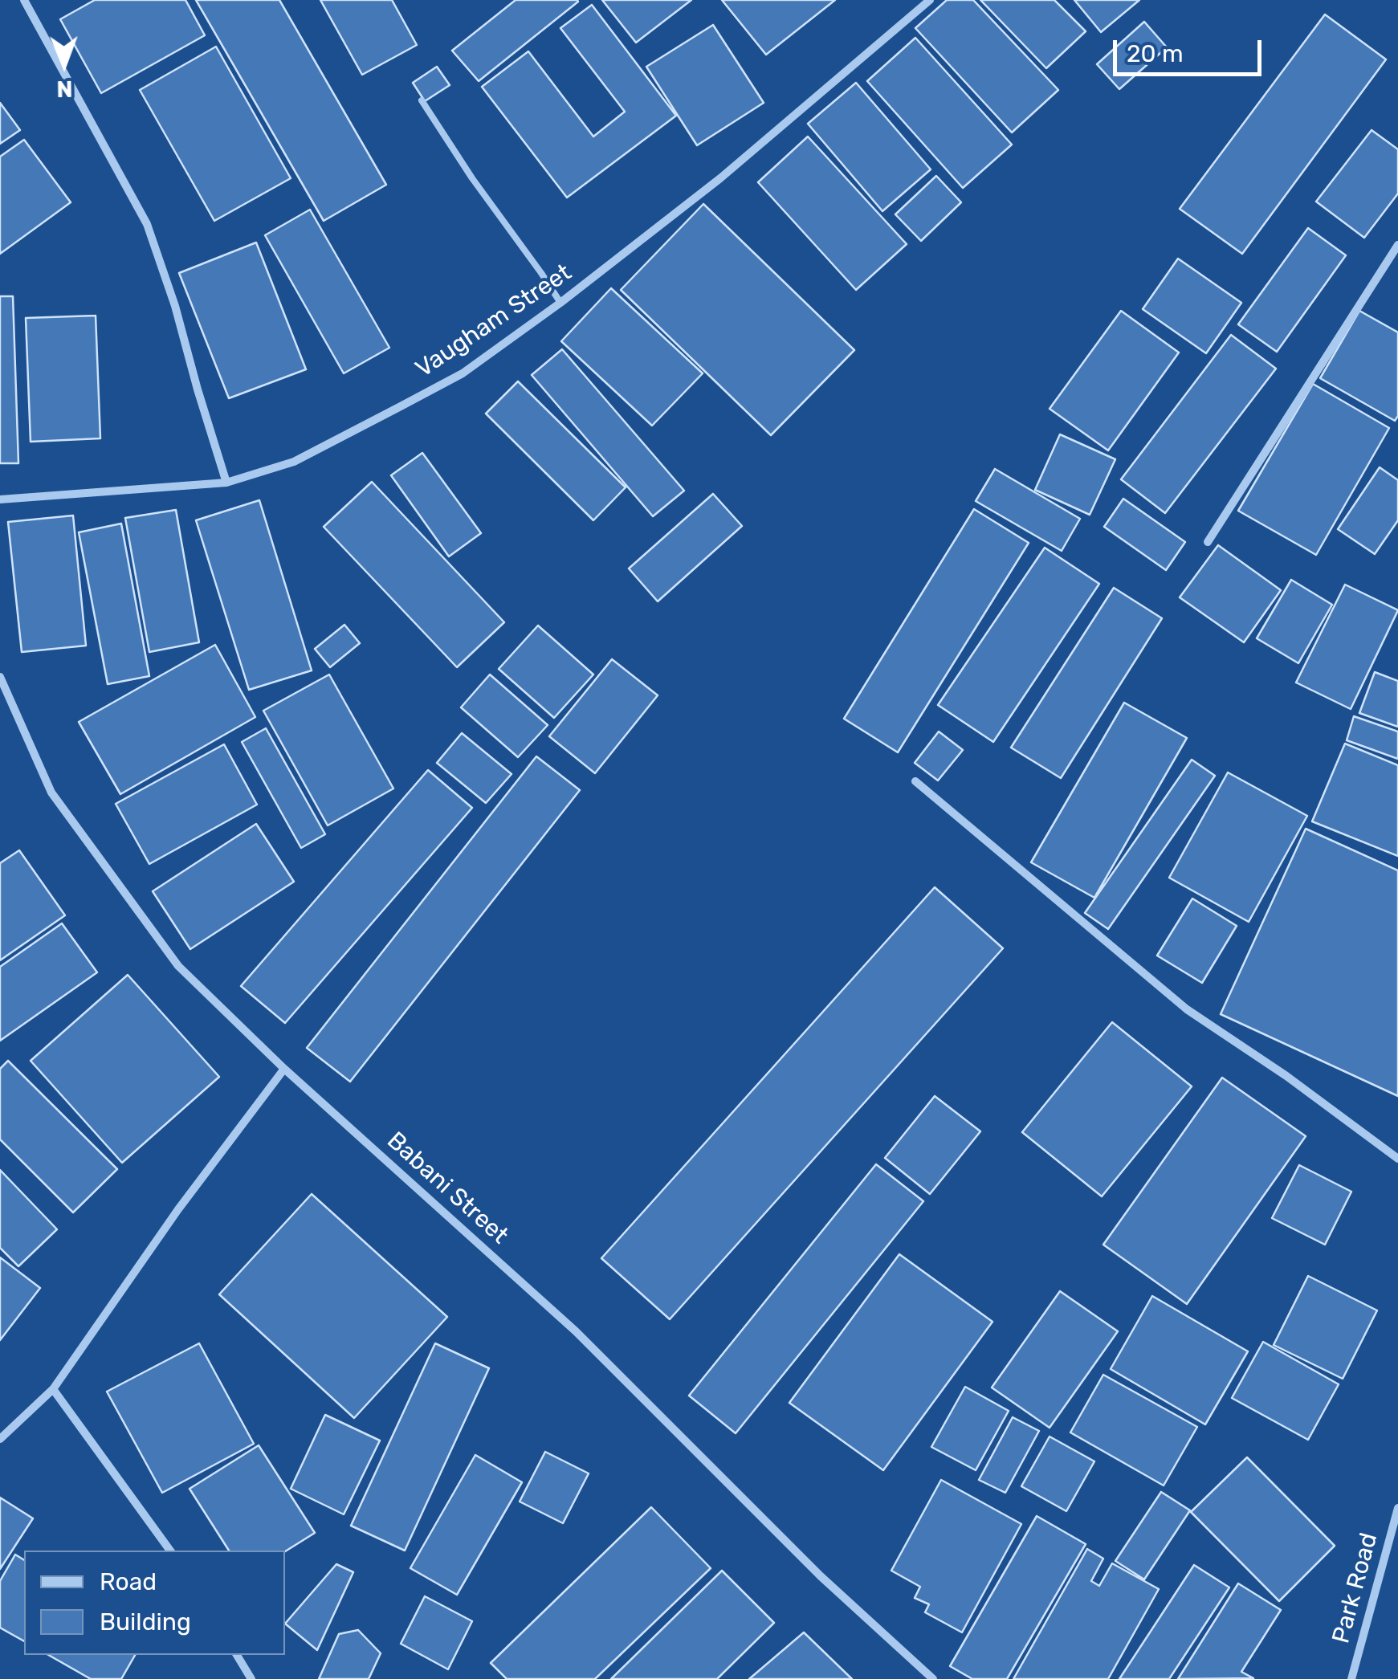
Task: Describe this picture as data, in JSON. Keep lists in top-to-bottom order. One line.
{"streets":{"street":["Vaugham Street","Babani Street","Park Road"]},"legend":["Road","Building"],"scale_bar":"20 m","north":"bottom"}
